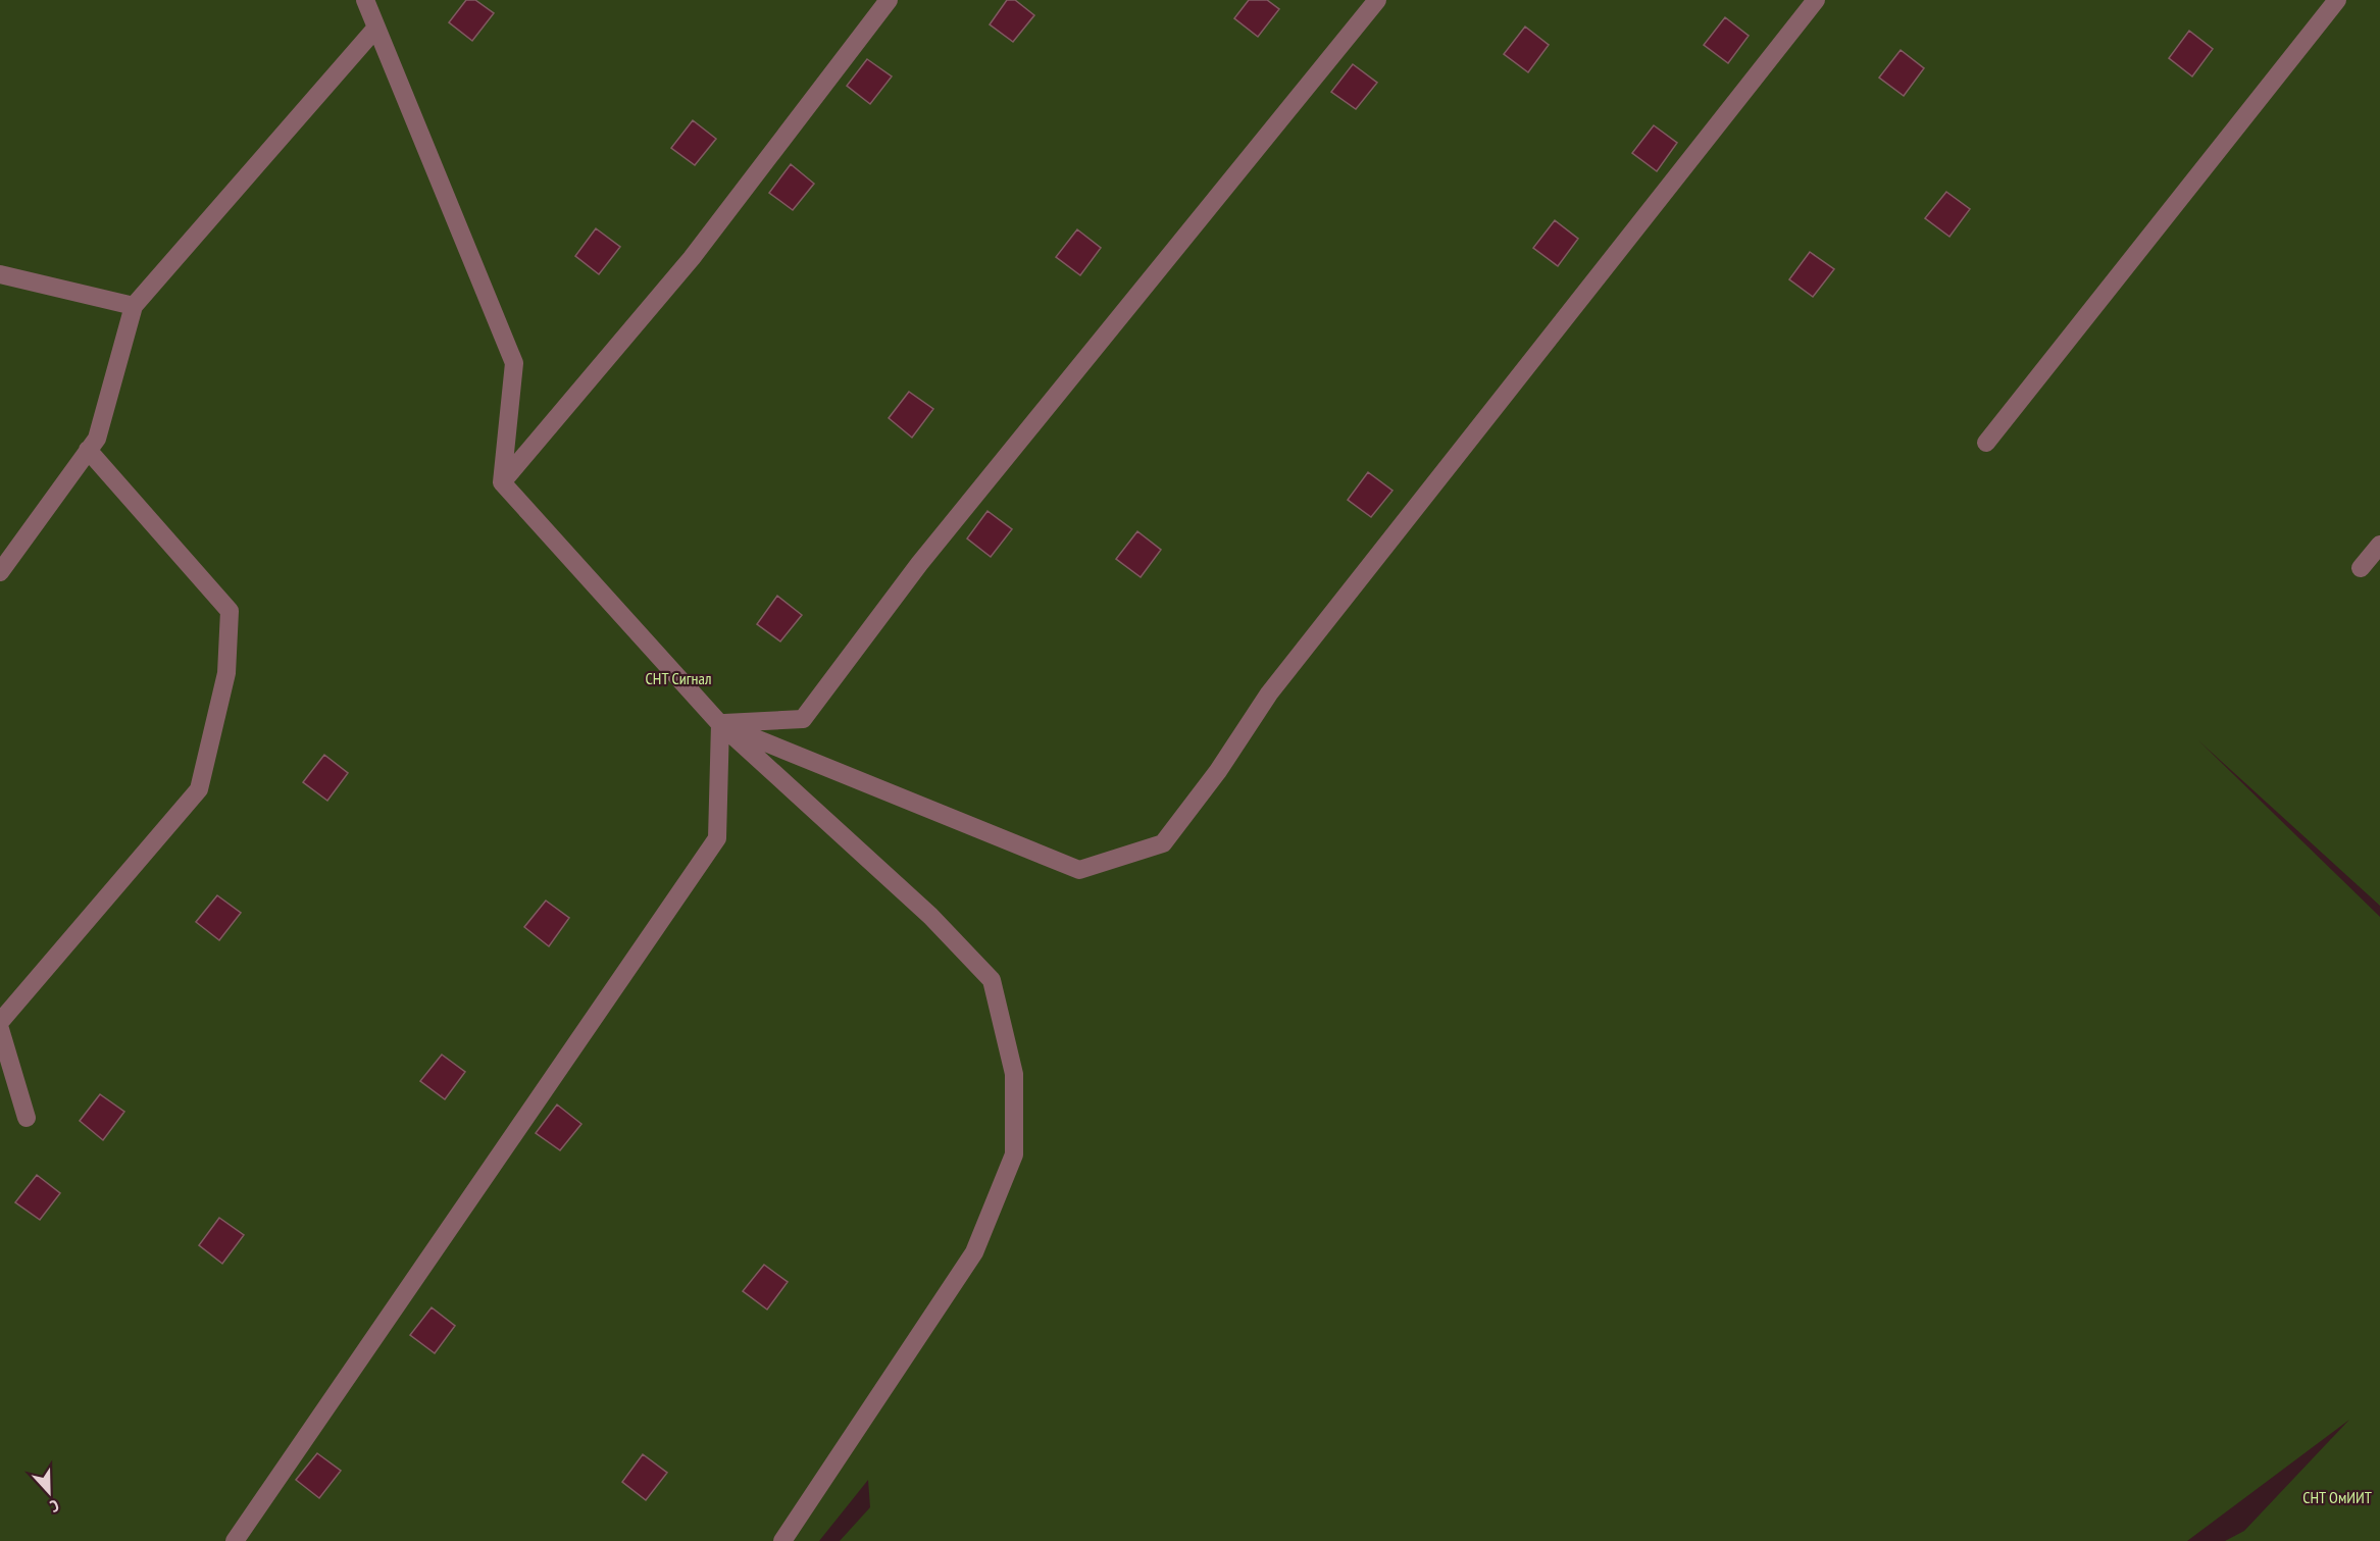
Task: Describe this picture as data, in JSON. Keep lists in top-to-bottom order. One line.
{"parks":["СНТ Сигнал","СНТ ОмИИТ"],"north":"bottom"}
